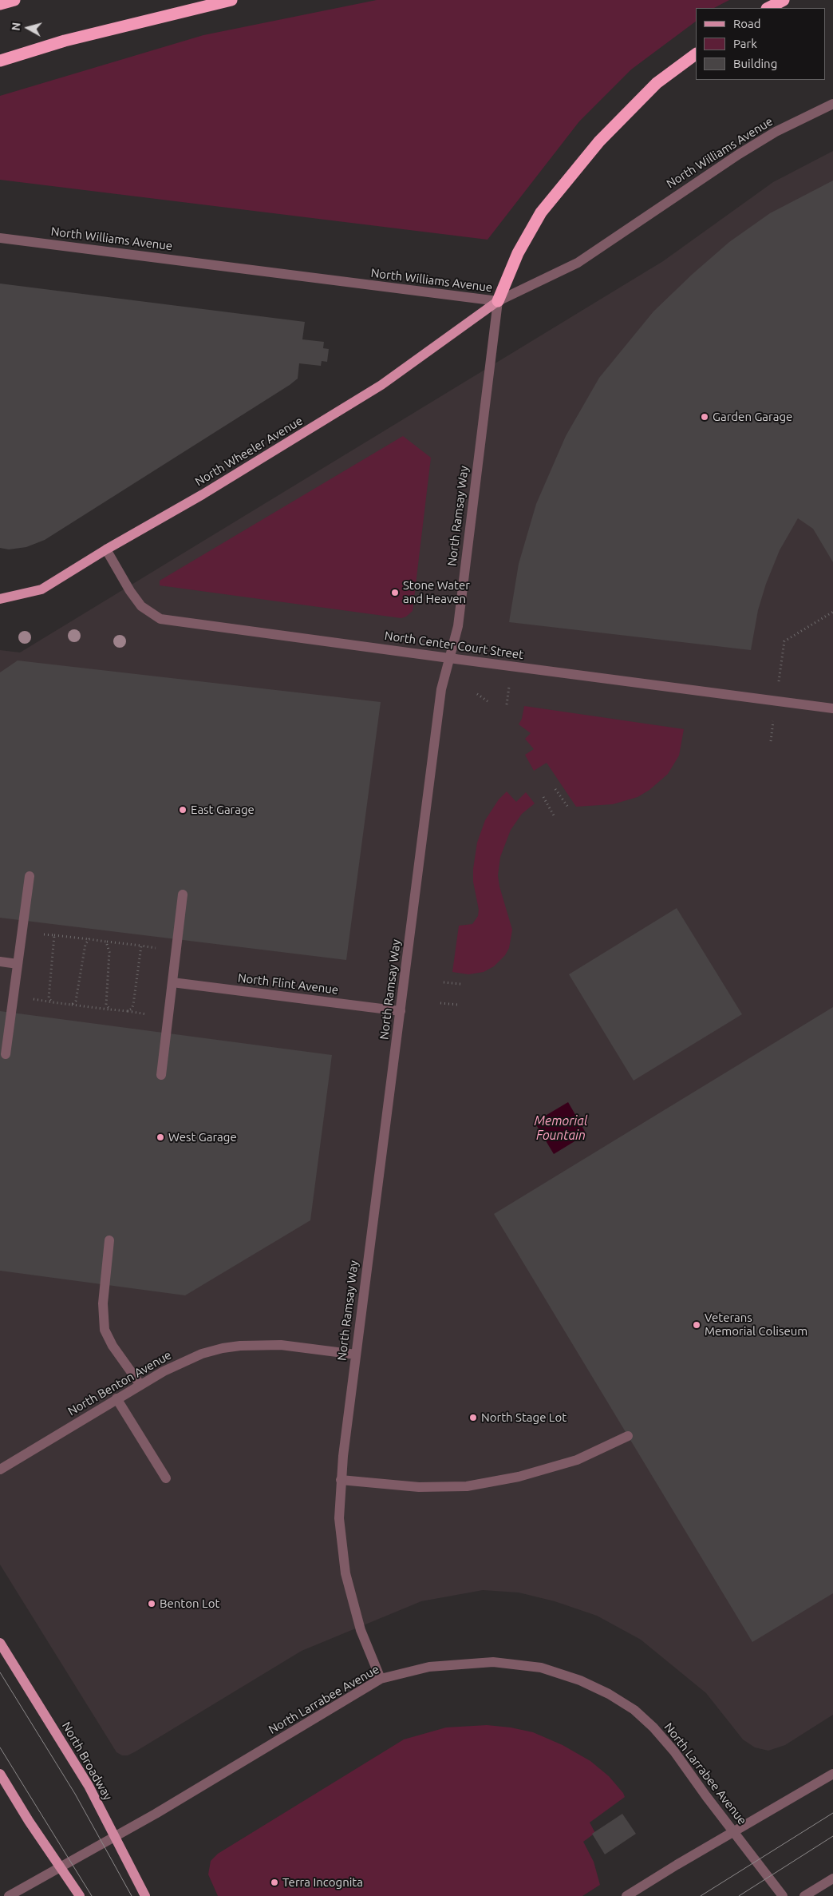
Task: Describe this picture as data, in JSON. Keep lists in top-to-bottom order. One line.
{"streets":{"main road":["North Wheeler Avenue","North Broadway"],"street":["North Williams Avenue","North Ramsay Way","North Center Court Street","North Flint Avenue","North Benton Avenue","North Larrabee Avenue"]},"crossings":[["North Williams Avenue","North Wheeler Avenue"],["North Williams Avenue","North Ramsay Way"],["North Wheeler Avenue","North Ramsay Way"],["North Wheeler Avenue","North Center Court Street"],["North Ramsay Way","North Center Court Street"],["North Ramsay Way","North Flint Avenue"],["North Ramsay Way","North Benton Avenue"],["North Ramsay Way","North Larrabee Avenue"],["North Larrabee Avenue","North Broadway"]],"water":["Memorial Fountain"],"places":["Garden Garage","Stone Water and Heaven","East Garage","West Garage","Veterans Memorial Coliseum","North Stage Lot","Benton Lot","Terra Incognita"],"legend":["Road","Park","Building"],"north":"left"}
